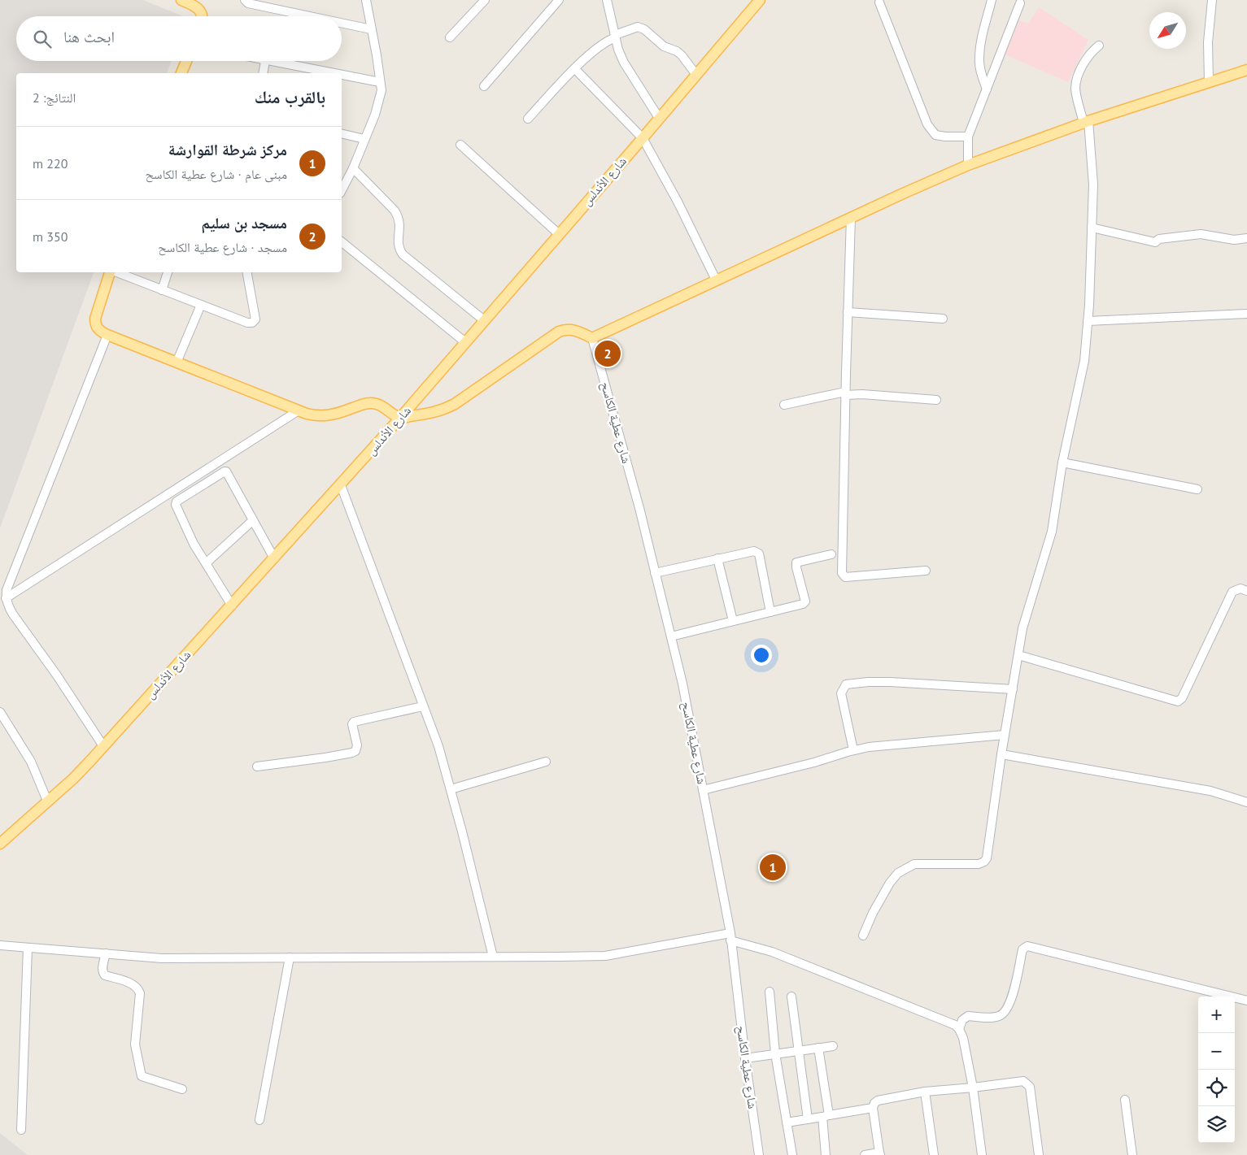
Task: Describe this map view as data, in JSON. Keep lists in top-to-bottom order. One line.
{"streets":{"main road":["شارع الأندلس"],"street":["شارع عطية الكاسح"]},"north":"bottom left","page":{"search":"ابحث هنا","heading":["بالقرب منك","النتائج: 2"],"list":[{"mark":"1","name":"مركز شرطة القوارشة","note":"مبنى عام · شارع عطية الكاسح","value":"220 m"},{"mark":"2","name":"مسجد بن سليم","note":"مسجد · شارع عطية الكاسح","value":"350 m"}],"pins":["2","1"],"map_buttons":["+","−"]}}
